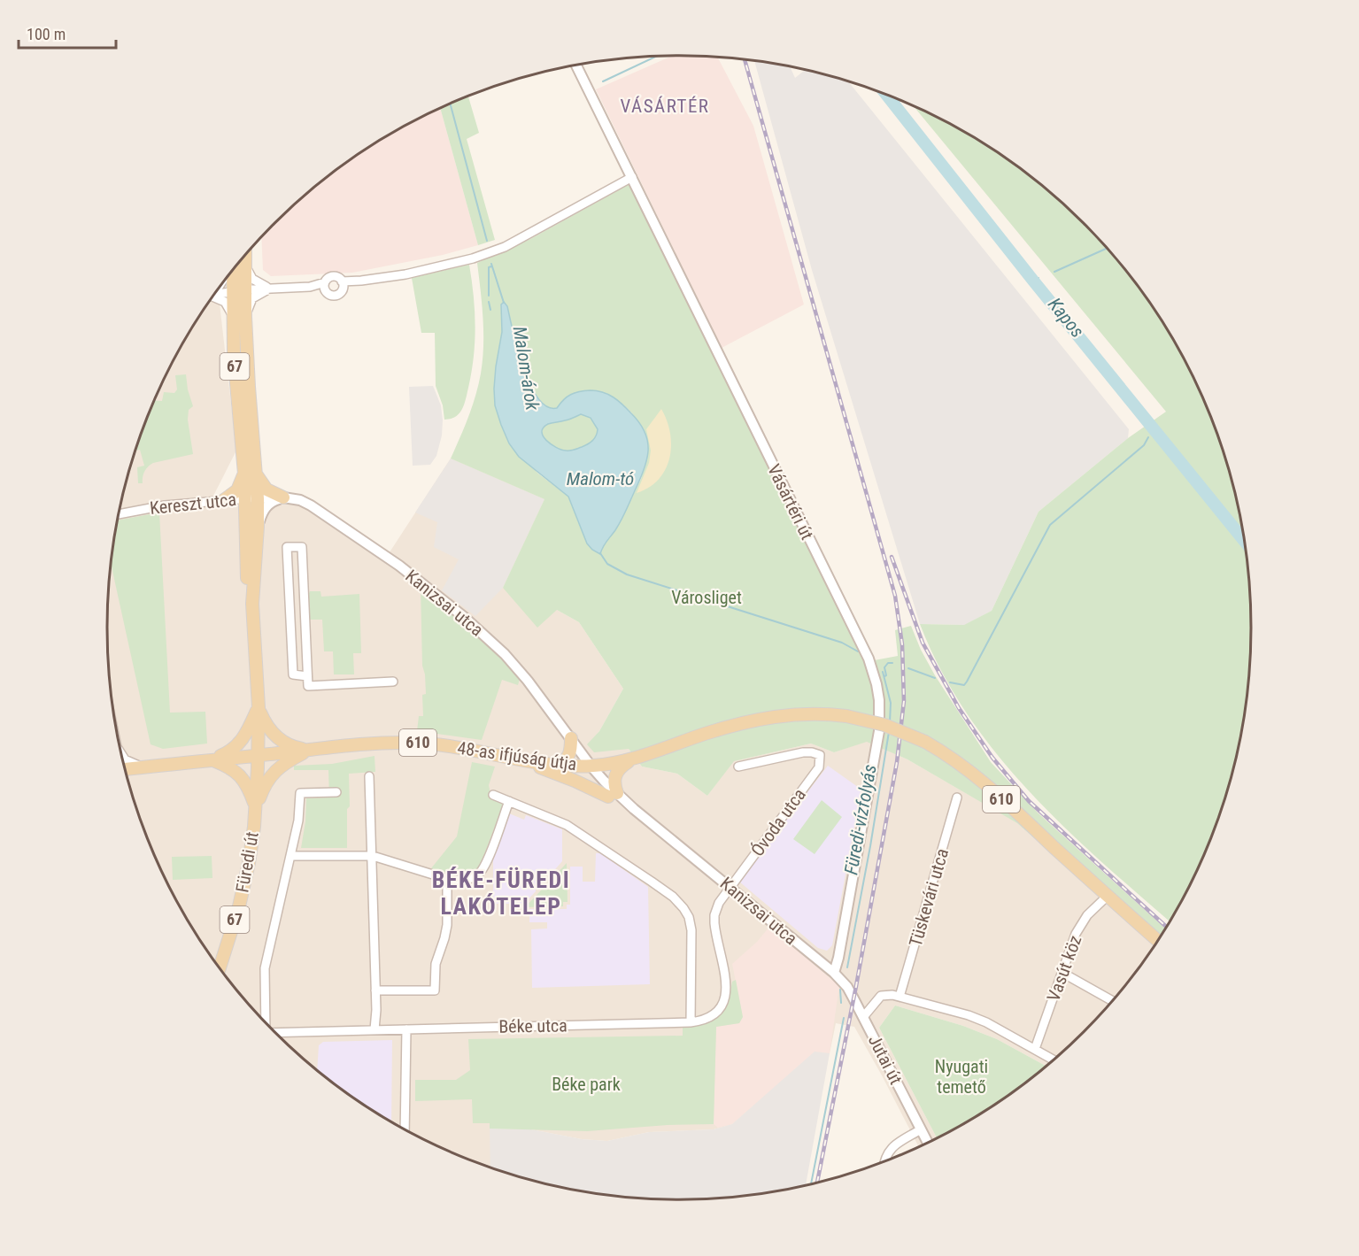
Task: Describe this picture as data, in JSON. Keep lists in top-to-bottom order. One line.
{"streets":{"main road":["67","610","48-as ifjúság útja","Füredi út"],"street":["Vásártéri út","Kereszt utca","Kanizsai utca","Óvoda utca","Tüskevári utca","Vasút köz","Béke utca","Jutai út"]},"crossings":[["67","Kereszt utca"],["67","Kanizsai utca"],["67","610"],["67","Füredi út"],["Vásártéri út","Kanizsai utca"],["Vásártéri út","Jutai út"],["Kereszt utca","Kanizsai utca"],["Kanizsai utca","48-as ifjúság útja"],["Kanizsai utca","Óvoda utca"],["Kanizsai utca","Béke utca"],["Kanizsai utca","Jutai út"],["610","48-as ifjúság útja"],["610","Vasút köz"],["48-as ifjúság útja","Vasút köz"],["Óvoda utca","Béke utca"]],"districts":["VÁSÁRTÉR","BÉKE-FÜREDI LAKÓTELEP"],"water":["Kapos","Malom-árok","Malom-tó","Füredi-vízfolyás"],"parks":["Városliget","Nyugati temető","Béke park"],"scale_bar":"100 m"}
